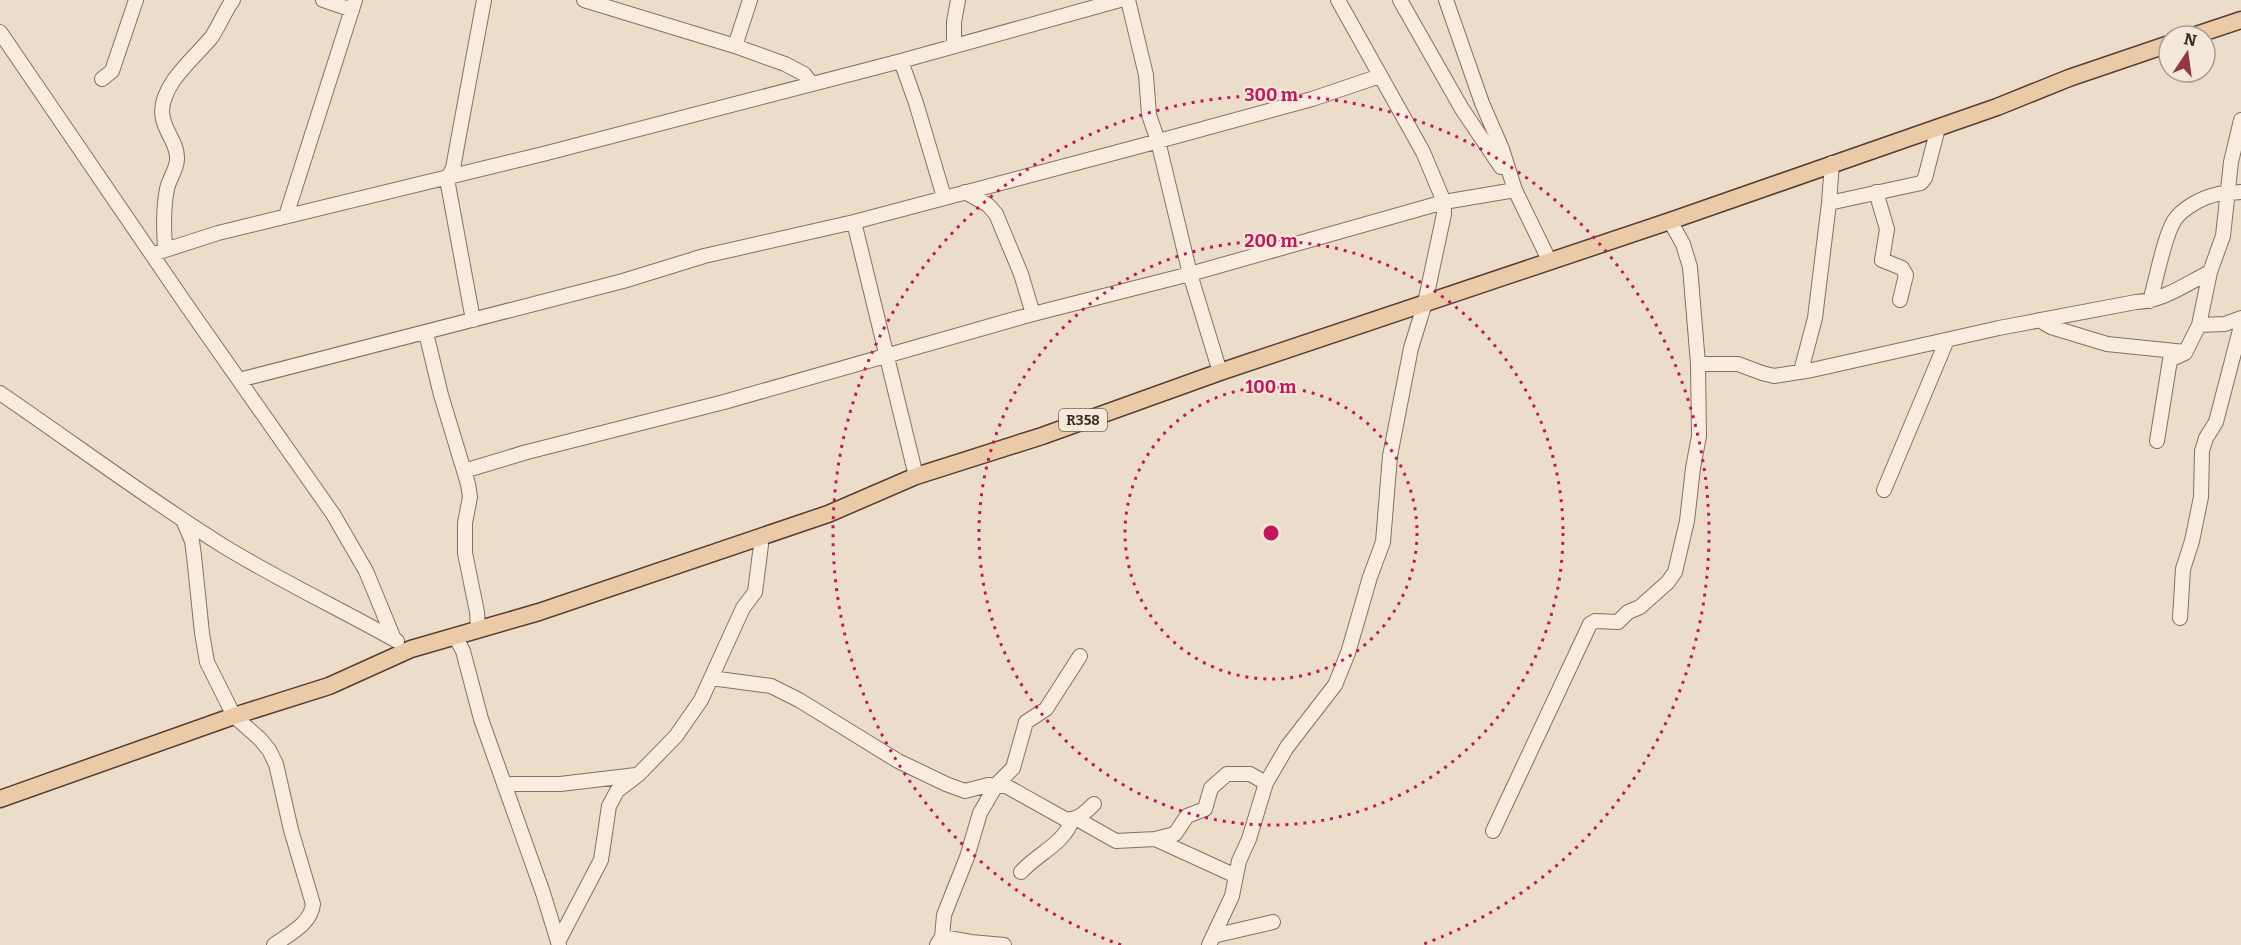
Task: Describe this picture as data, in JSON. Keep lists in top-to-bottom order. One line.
{"streets":{"main road":["R358"]},"north":"top","rings":["300 m","200 m","100 m"]}
